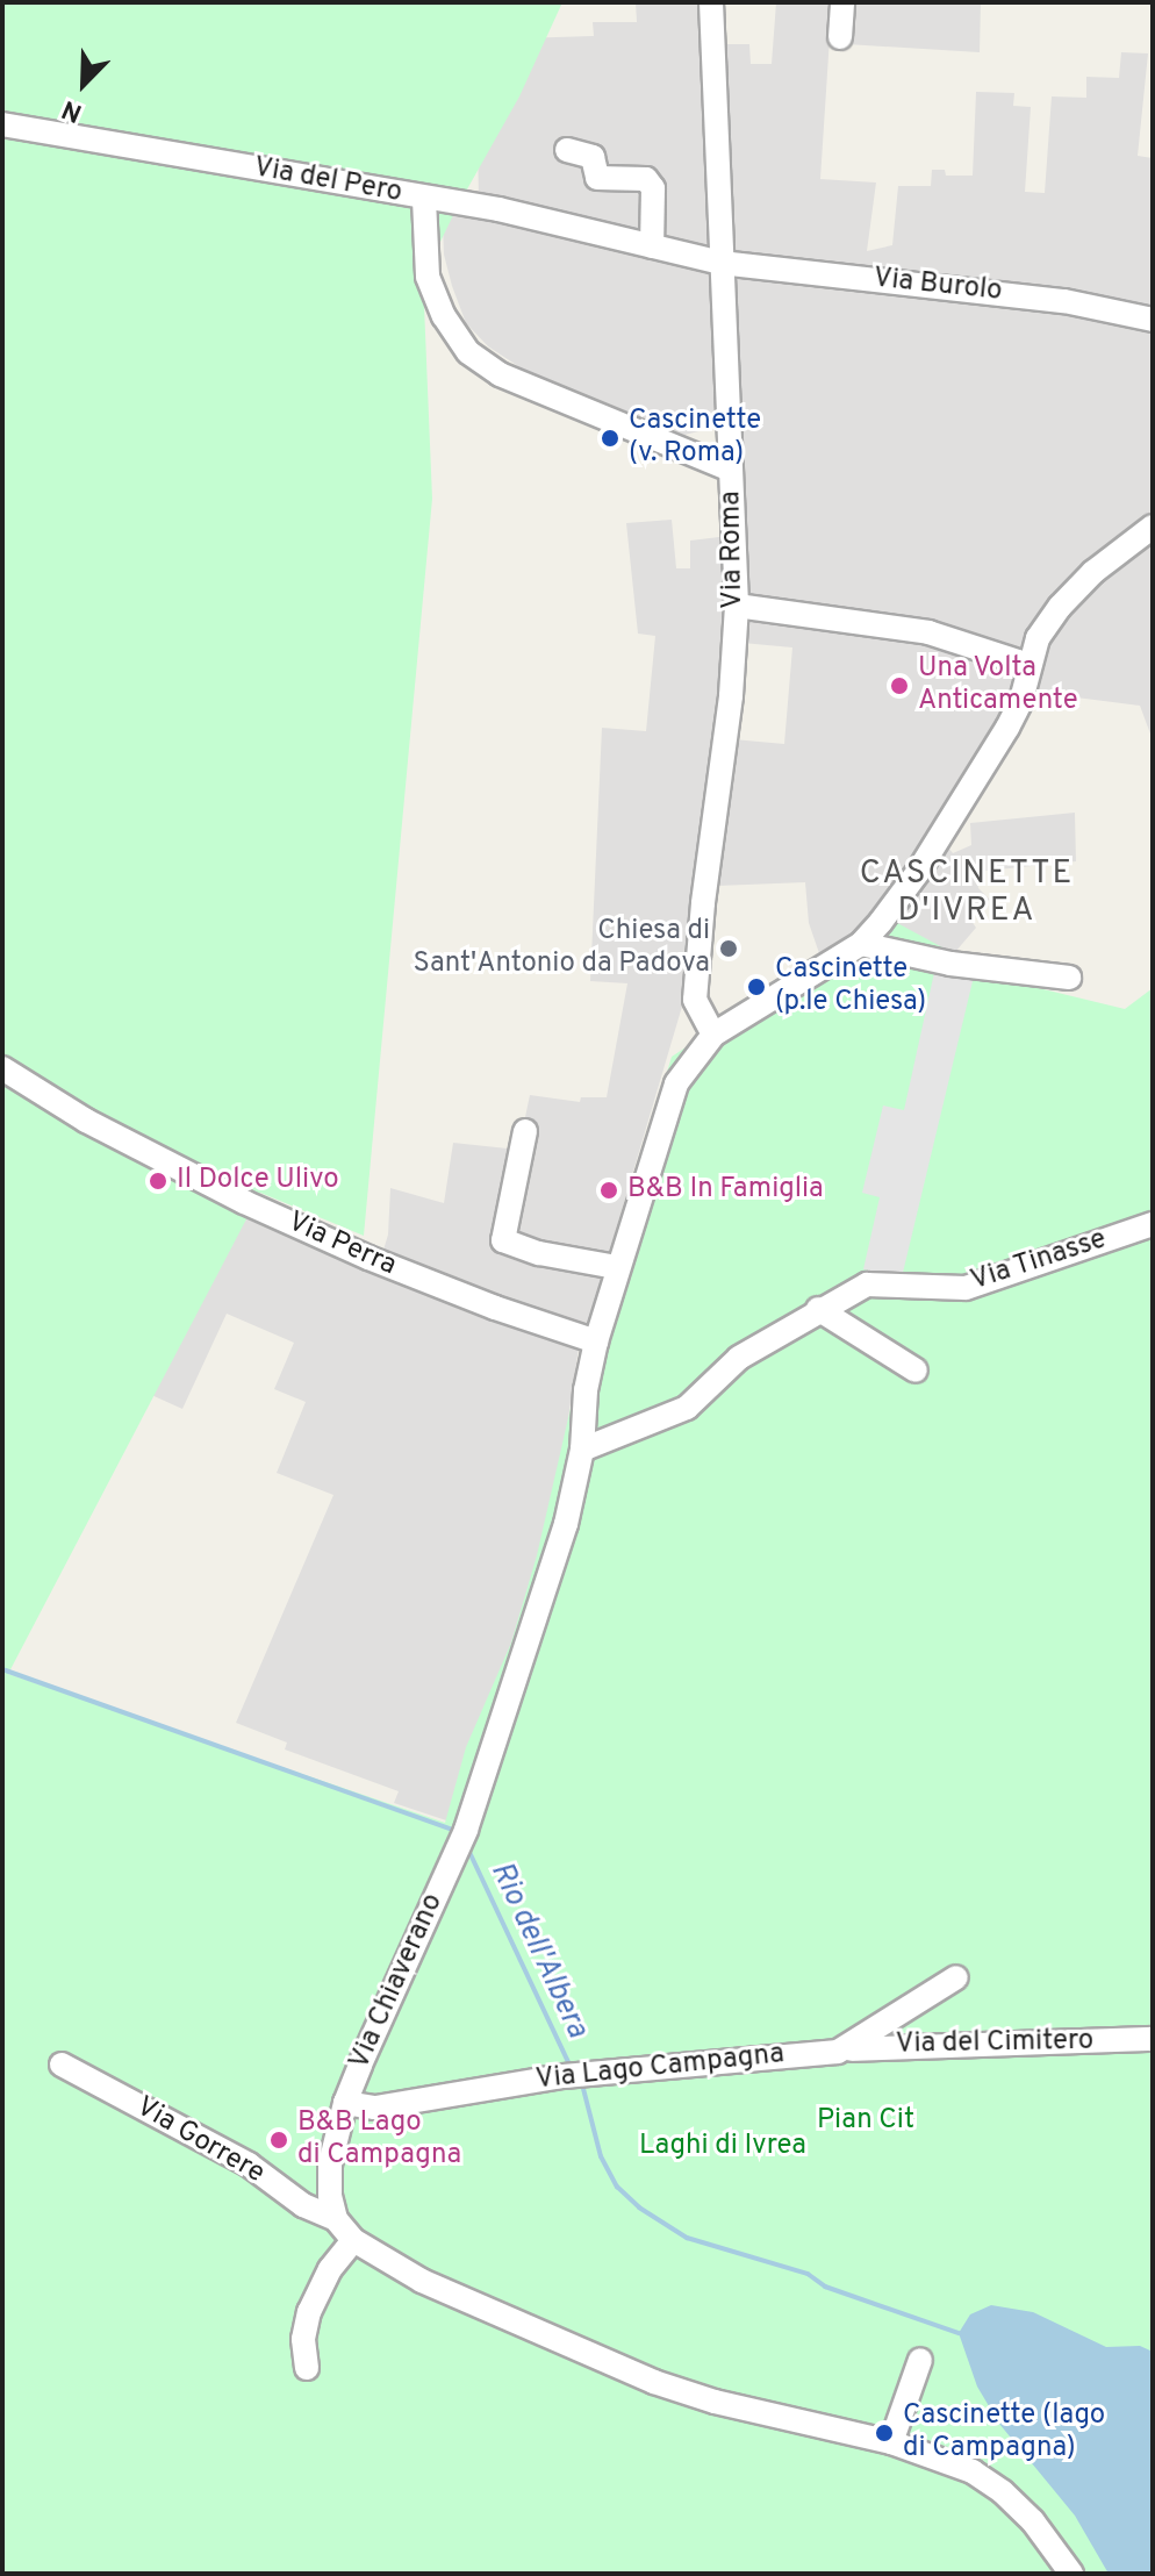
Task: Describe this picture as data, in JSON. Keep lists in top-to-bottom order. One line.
{"streets":{"street":["Via del Pero","Via Burolo","Via Roma","Via Perra","Via Tinasse","Via Chiaverano","Via del Cimitero","Via Lago Campagna","Via Gorrere"]},"crossings":[["Via del Pero","Via Burolo"],["Via del Pero","Via Roma"],["Via Burolo","Via Roma"],["Via Roma","Via Chiaverano"],["Via Perra","Via Chiaverano"],["Via Tinasse","Via Chiaverano"],["Via Chiaverano","Via Lago Campagna"],["Via Chiaverano","Via Gorrere"],["Via del Cimitero","Via Lago Campagna"]],"districts":["CASCINETTE D'IVREA"],"water":["Rio dell'Albera"],"parks":["Pian Cit","Laghi di Ivrea"],"places":["Cascinette (v. Roma)","Una Volta Anticamente","Chiesa di Sant'Antonio da Padova","Cascinette (p.le Chiesa)","Il Dolce Ulivo","B&B In Famiglia","B&B Lago di Campagna","Cascinette (lago di Campagna)"],"north":"bottom left"}
